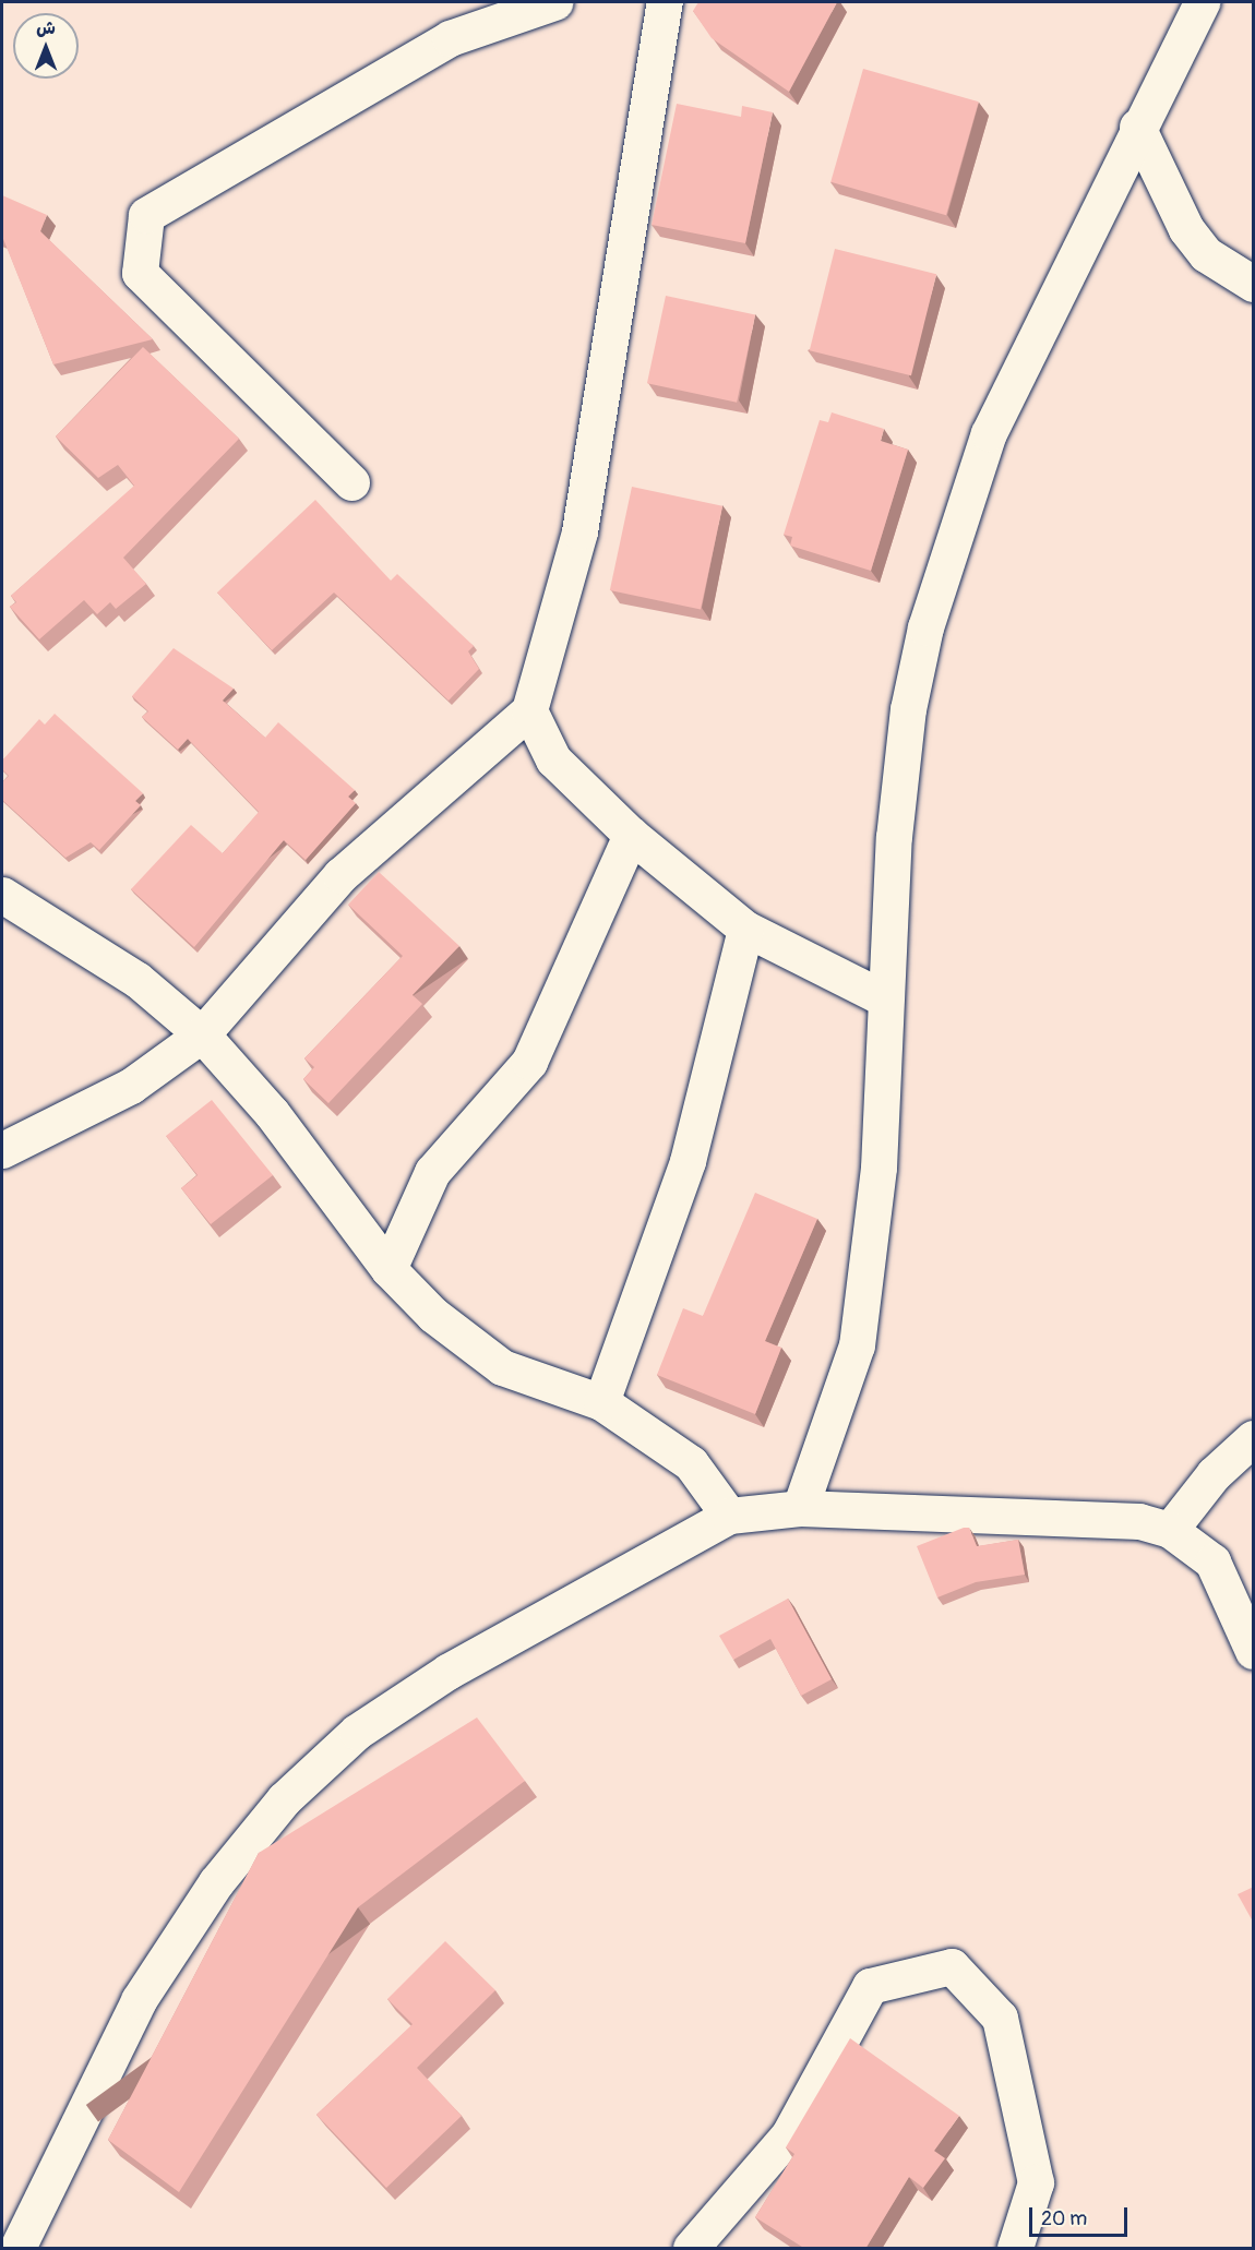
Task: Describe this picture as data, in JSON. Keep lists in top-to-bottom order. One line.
{"scale_bar":"20 m","north":"top"}
